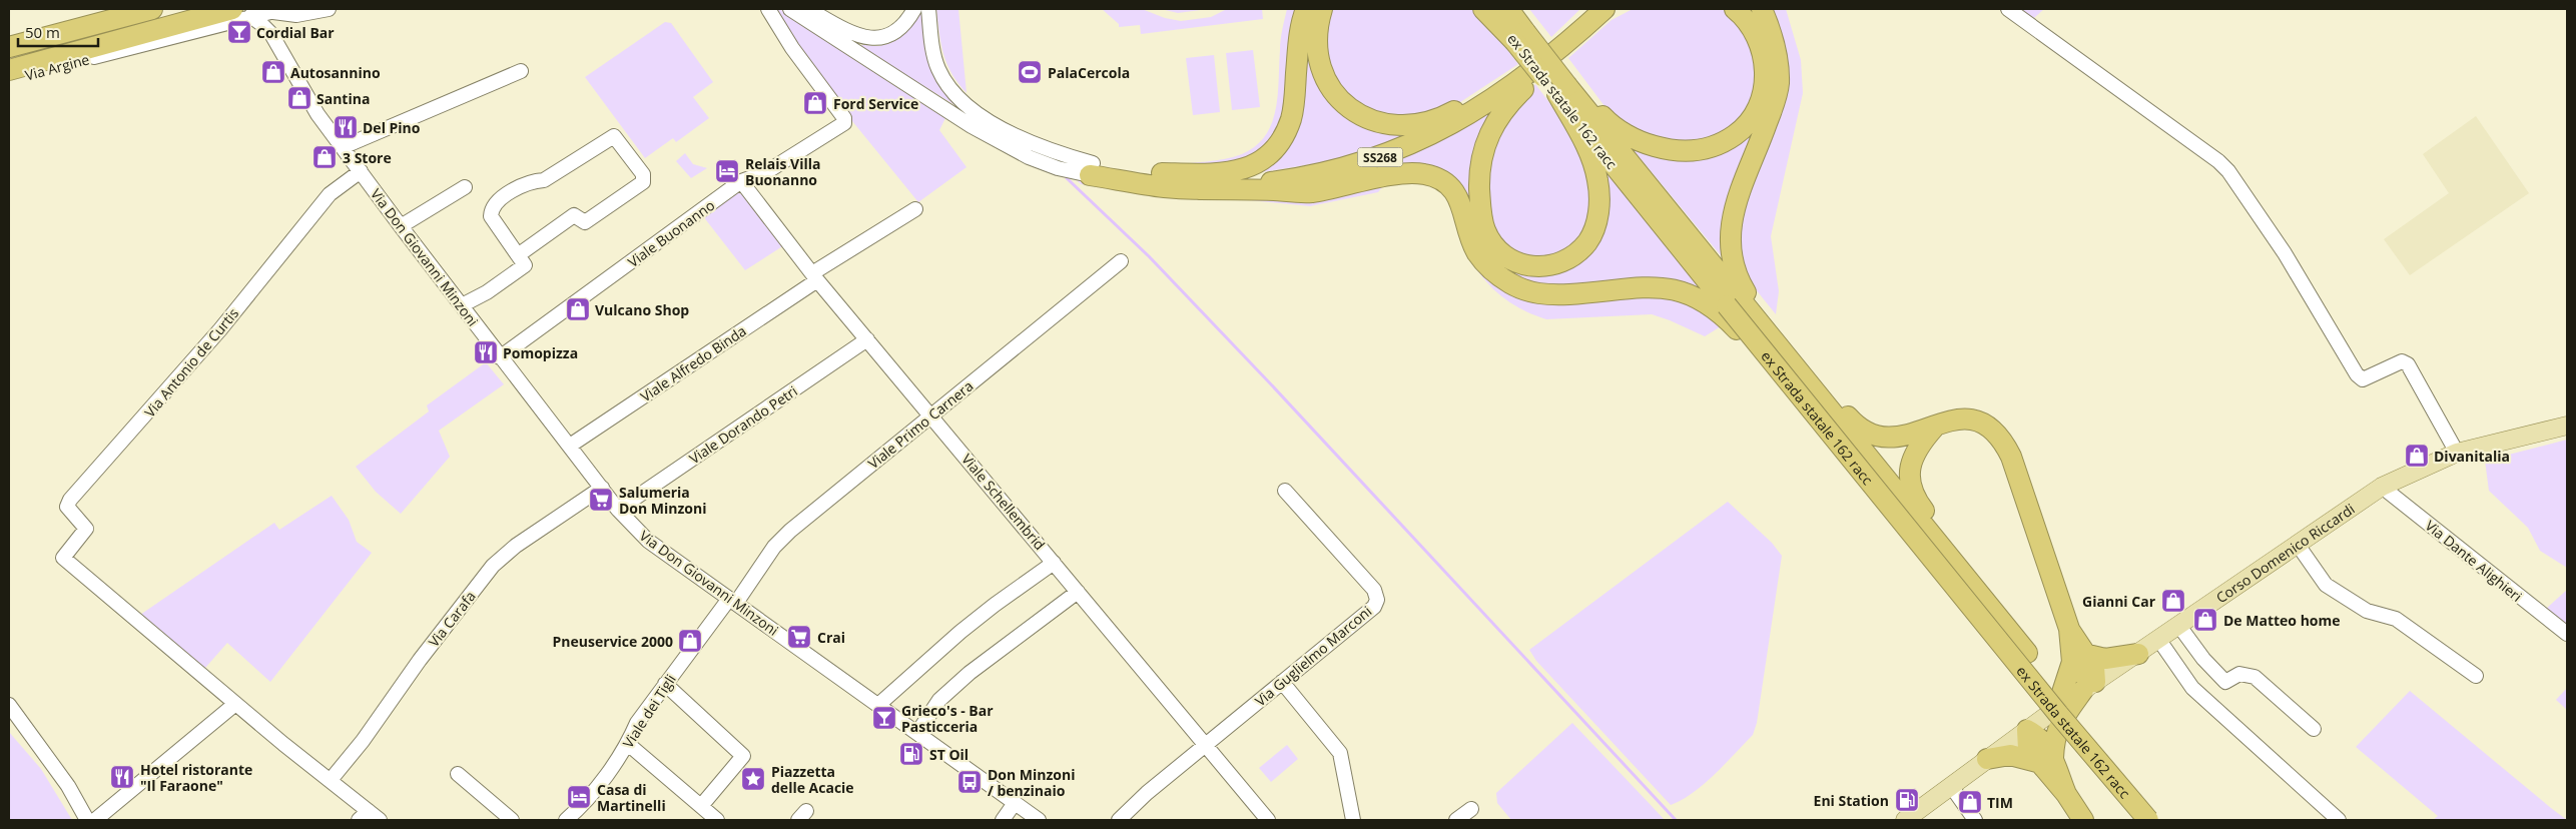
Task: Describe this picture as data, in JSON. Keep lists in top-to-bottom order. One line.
{"streets":{"highway":["ex Strada statale 162 racc","SS268"],"main road":["Corso Domenico Riccardi"],"street":["Via Argine","Viale Buonanno","Via Don Giovanni Minzoni","Via Antonio de Curtis","Viale Alfredo Binda","Viale Dorando Petri","Viale Primo Carnera","Viale Schellembrid","Via Dante Alighieri","Via Carafa","Via Guglielmo Marconi","Viale dei Tigli"]},"crossings":[["Via Argine","Via Don Giovanni Minzoni"],["Viale Buonanno","Via Don Giovanni Minzoni"],["Viale Buonanno","Viale Schellembrid"],["Via Don Giovanni Minzoni","Via Antonio de Curtis"],["Via Don Giovanni Minzoni","Viale Alfredo Binda"],["Via Don Giovanni Minzoni","Viale Dorando Petri"],["Via Don Giovanni Minzoni","Viale Primo Carnera"],["Via Don Giovanni Minzoni","Via Carafa"],["Via Don Giovanni Minzoni","Viale dei Tigli"],["Viale Alfredo Binda","Viale Schellembrid"],["Viale Dorando Petri","Viale Schellembrid"],["Viale Primo Carnera","Viale Schellembrid"],["Viale Primo Carnera","Viale dei Tigli"],["Viale Schellembrid","Via Guglielmo Marconi"],["Corso Domenico Riccardi","Via Dante Alighieri"]],"places":{"bar":["Cordial Bar","Grieco's - Bar Pasticceria"],"shop":["Autosannino","Santina","Ford Service","3 Store","Vulcano Shop","Divanitalia","Gianni Car","De Matteo home","Pneuservice 2000","TIM"],"sports":["PalaCercola"],"restaurant":["Del Pino","Pomopizza","Hotel ristorante \"Il Faraone\""],"hotel":["Relais Villa Buonanno","Casa di Martinelli"],"supermarket":["Salumeria Don Minzoni","Crai"],"fuel station":["ST Oil","Eni Station"],"place":["Piazzetta delle Acacie"],"bus stop":["Don Minzoni / benzinaio"]},"scale_bar":"50 m"}
